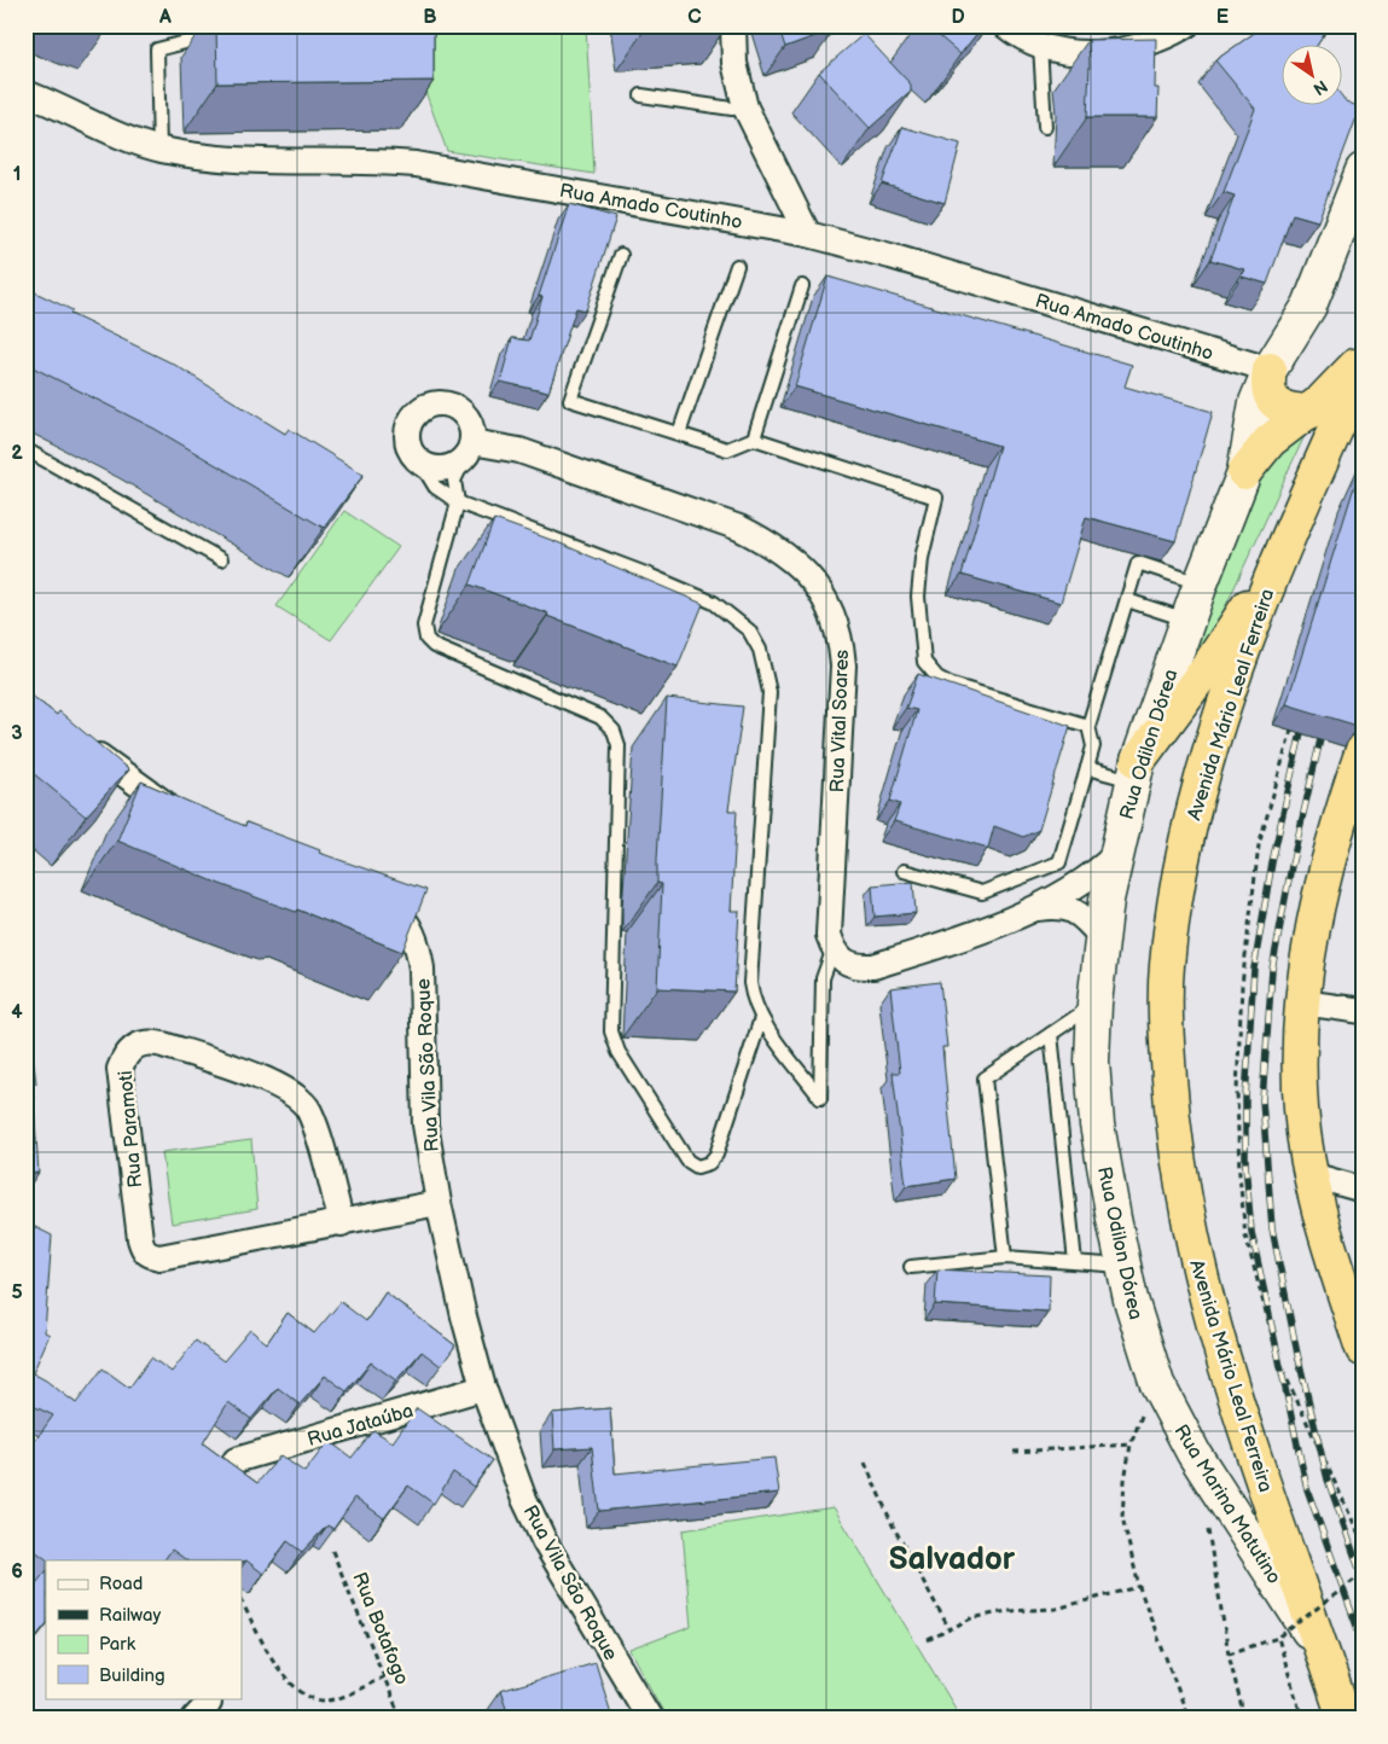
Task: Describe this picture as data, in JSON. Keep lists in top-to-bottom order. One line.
{"streets":{"highway":["Avenida Mário Leal Ferreira"],"street":["Rua Amado Coutinho","Rua Vital Soares","Rua Odilon Dórea","Rua Vila São Roque","Rua Paramoti","Rua Jataúba","Rua Marina Matutino"],"path":["Rua Botafogo"]},"crossings":[["Rua Amado Coutinho","Rua Odilon Dórea"],["Avenida Mário Leal Ferreira","Rua Marina Matutino"],["Rua Odilon Dórea","Rua Marina Matutino"],["Rua Vila São Roque","Rua Paramoti"],["Rua Vila São Roque","Rua Jataúba"]],"districts":["Salvador"],"legend":["Road","Railway","Park","Building"],"north":"bottom right","grid":{"columns":["A","B","C","D","E"],"rows":["1","2","3","4","5","6"]}}
